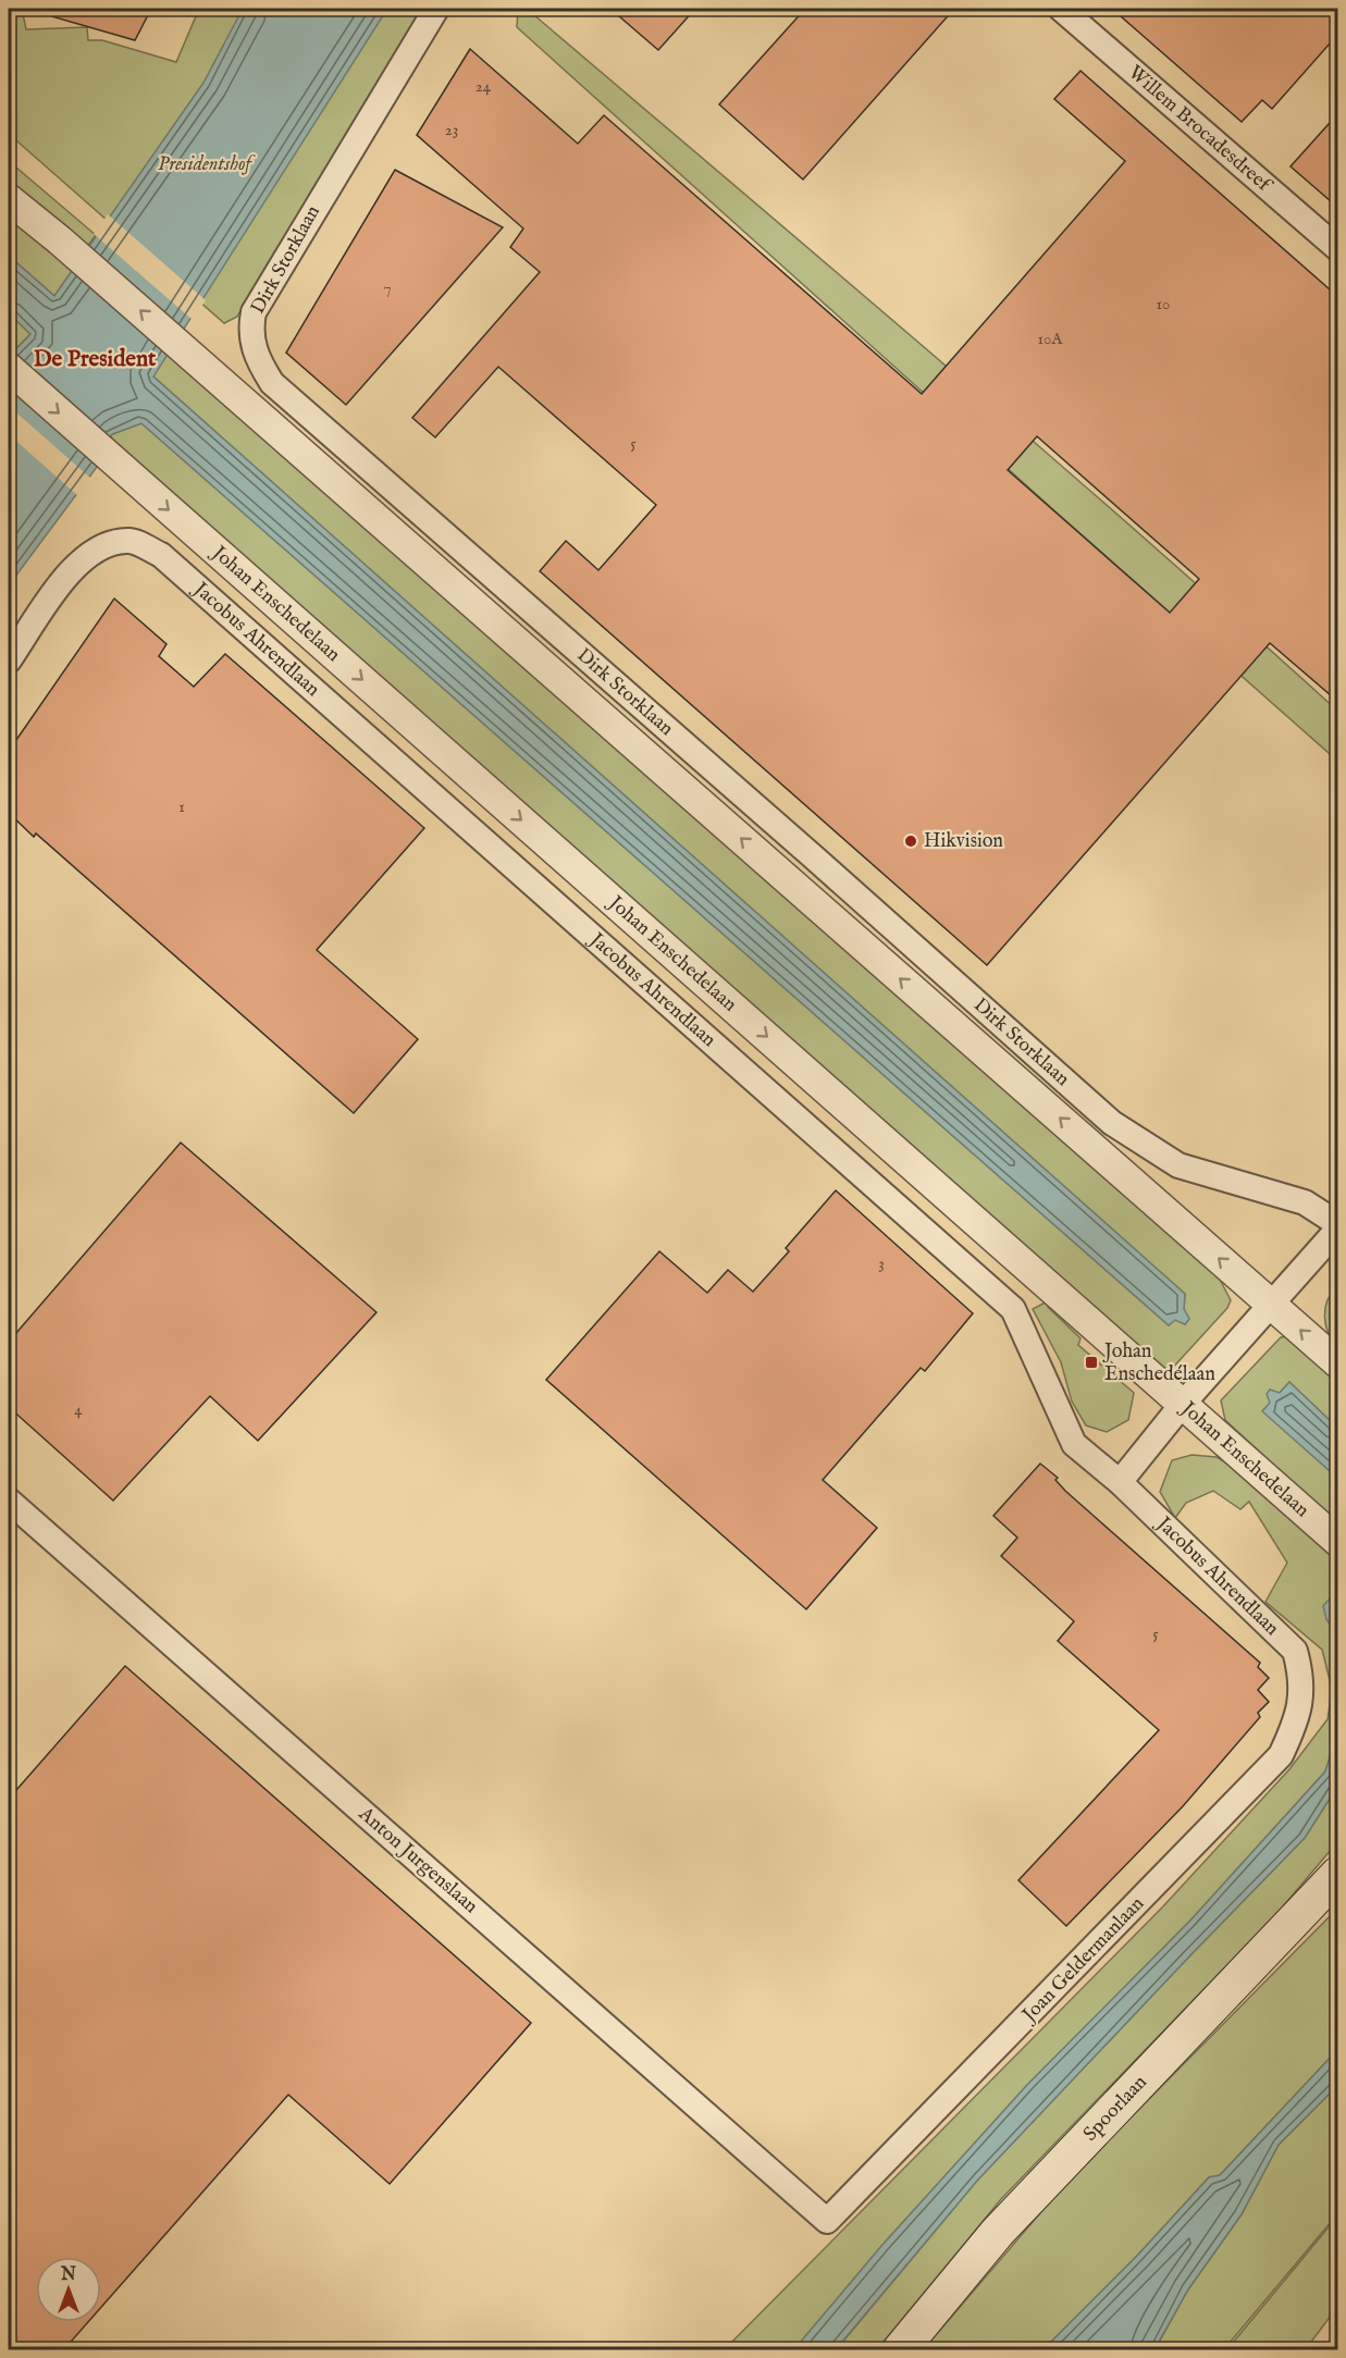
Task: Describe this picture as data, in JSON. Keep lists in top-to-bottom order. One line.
{"streets":{"main road":["Spoorlaan"],"street":["Willem Brocadesdreef","Dirk Storklaan","Johan Enschedelaan","Jacobus Ahrendlaan","Anton Jurgenslaan","Joan Geldermanlaan"]},"crossings":[["Jacobus Ahrendlaan","Joan Geldermanlaan"],["Anton Jurgenslaan","Joan Geldermanlaan"]],"districts":["De President"],"parks":["Presidentshof"],"places":{"other":["Hikvision"],"transit":["Johan Enschedélaan"]},"house_numbers":["24","23","7","10","10A","5","1","3","4","5"],"north":"top"}
